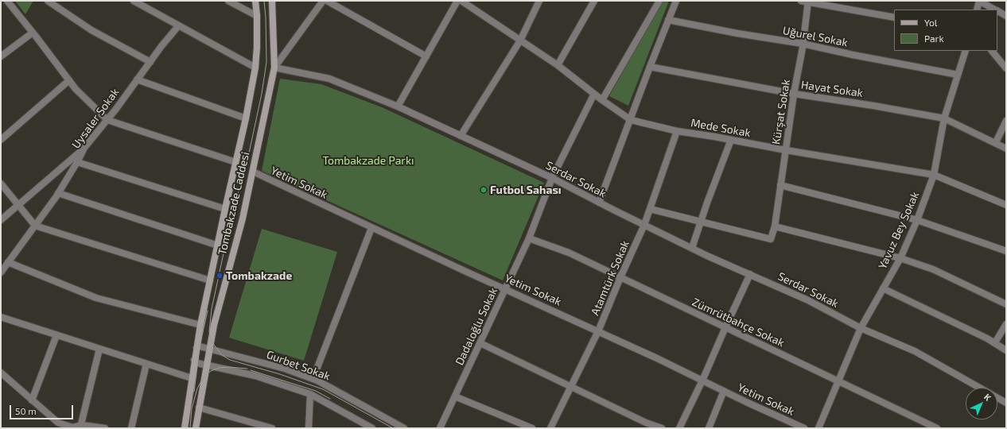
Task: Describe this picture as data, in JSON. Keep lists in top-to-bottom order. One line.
{"streets":{"main road":["Tombakzade Caddesi"],"street":["Uğurel Sokak","Hayat Sokak","Kürşat Sokak","Uysaler Sokak","Mede Sokak","Serdar Sokak","Yetim Sokak","Yavuz Bey Sokak","Atamtürk Sokak","Zümrütbahçe Sokak","Dadaloğlu Sokak","Gurbet Sokak"]},"crossings":[["Uğurel Sokak","Kürşat Sokak"],["Uğurel Sokak","Yavuz Bey Sokak"],["Hayat Sokak","Kürşat Sokak"],["Hayat Sokak","Yavuz Bey Sokak"],["Kürşat Sokak","Mede Sokak"],["Mede Sokak","Yavuz Bey Sokak"],["Mede Sokak","Atamtürk Sokak"],["Mede Sokak","Dadaloğlu Sokak"],["Serdar Sokak","Tombakzade Caddesi"],["Serdar Sokak","Yavuz Bey Sokak"],["Serdar Sokak","Atamtürk Sokak"],["Serdar Sokak","Dadaloğlu Sokak"],["Yetim Sokak","Tombakzade Caddesi"],["Yetim Sokak","Atamtürk Sokak"],["Yetim Sokak","Dadaloğlu Sokak"],["Tombakzade Caddesi","Gurbet Sokak"],["Yavuz Bey Sokak","Zümrütbahçe Sokak"],["Atamtürk Sokak","Zümrütbahçe Sokak"],["Zümrütbahçe Sokak","Dadaloğlu Sokak"]],"parks":["Tombakzade Parkı"],"places":["Futbol Sahası","Tombakzade"],"legend":["Yol","Park"],"scale_bar":"50 m","north":"top right"}
